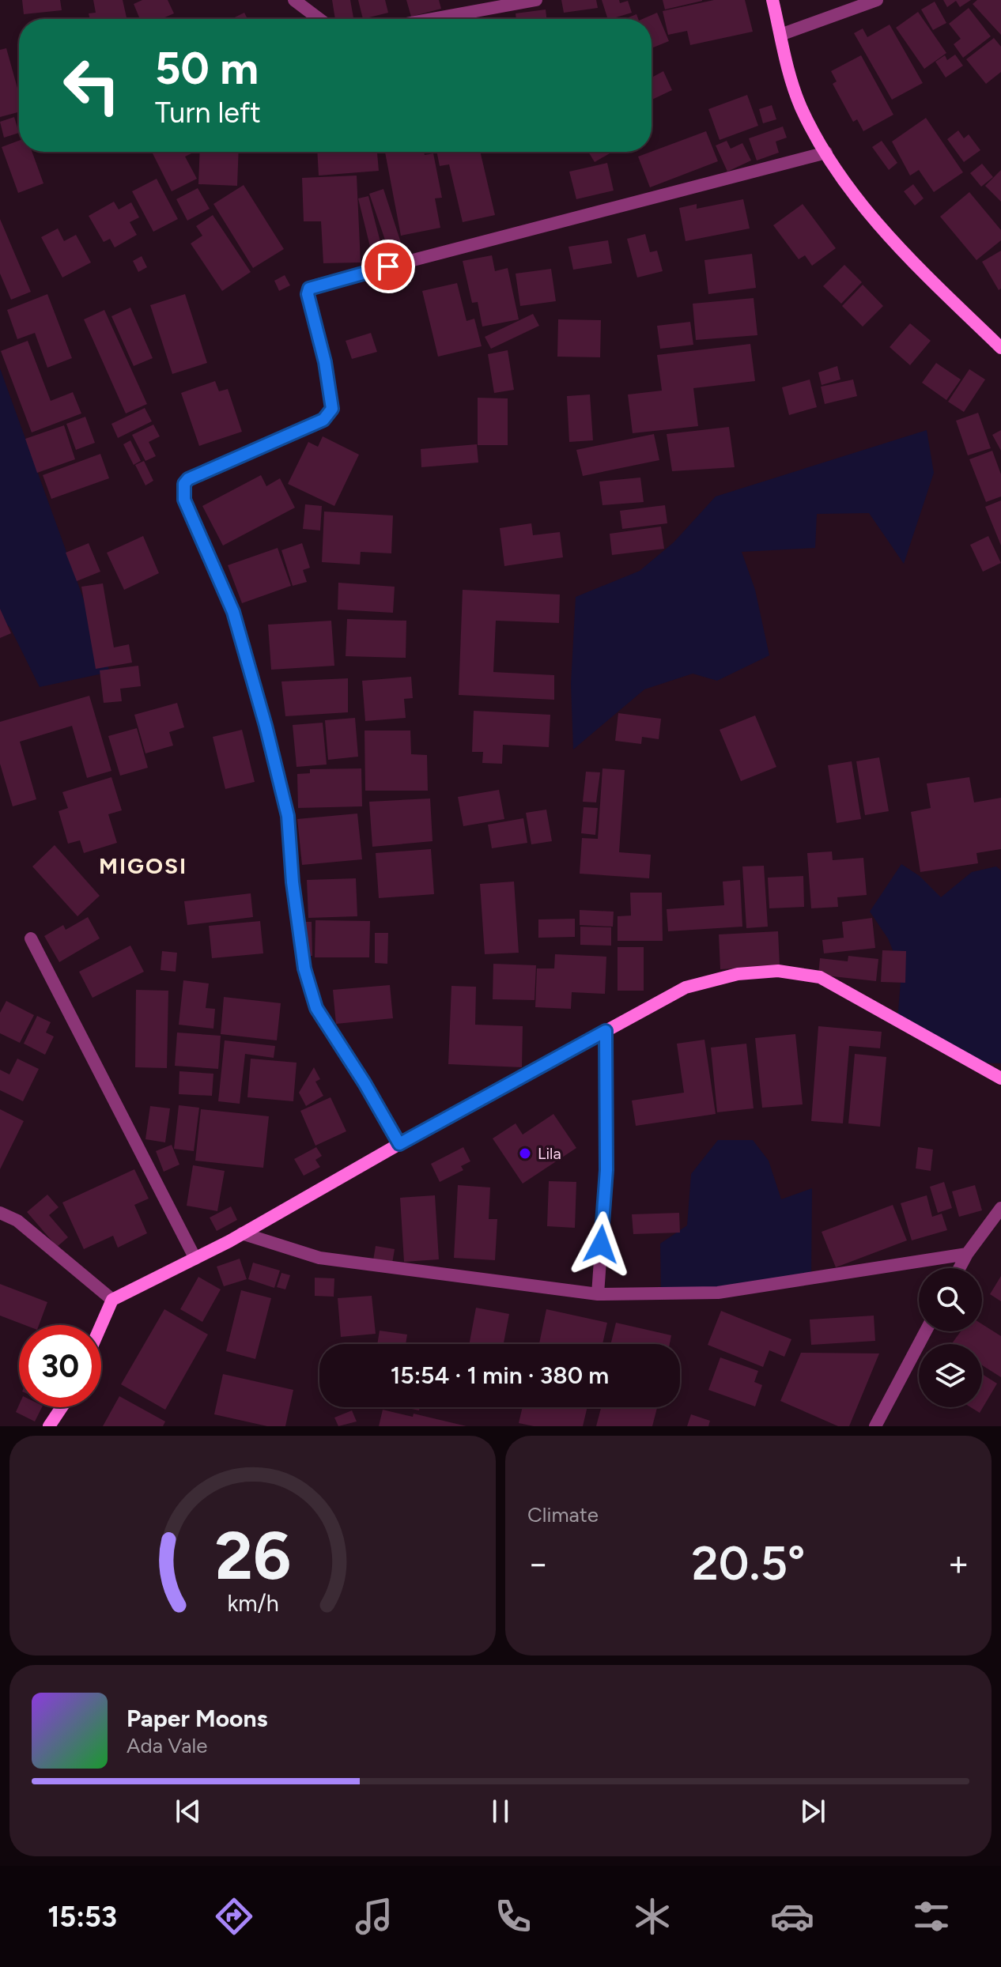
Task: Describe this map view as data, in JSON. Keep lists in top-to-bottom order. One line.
{"districts":["MIGOSI"],"places":["Lila"],"page":{"turn":["50 m","Turn left"],"limit":"30","trip":"15:54 · 1 min · 380 m","tile":"Climate","heat":["−","20.5°","+"],"song":["Paper Moons","Ada Vale"],"tabs":"15:53","gauge":["26","km/h"]}}
